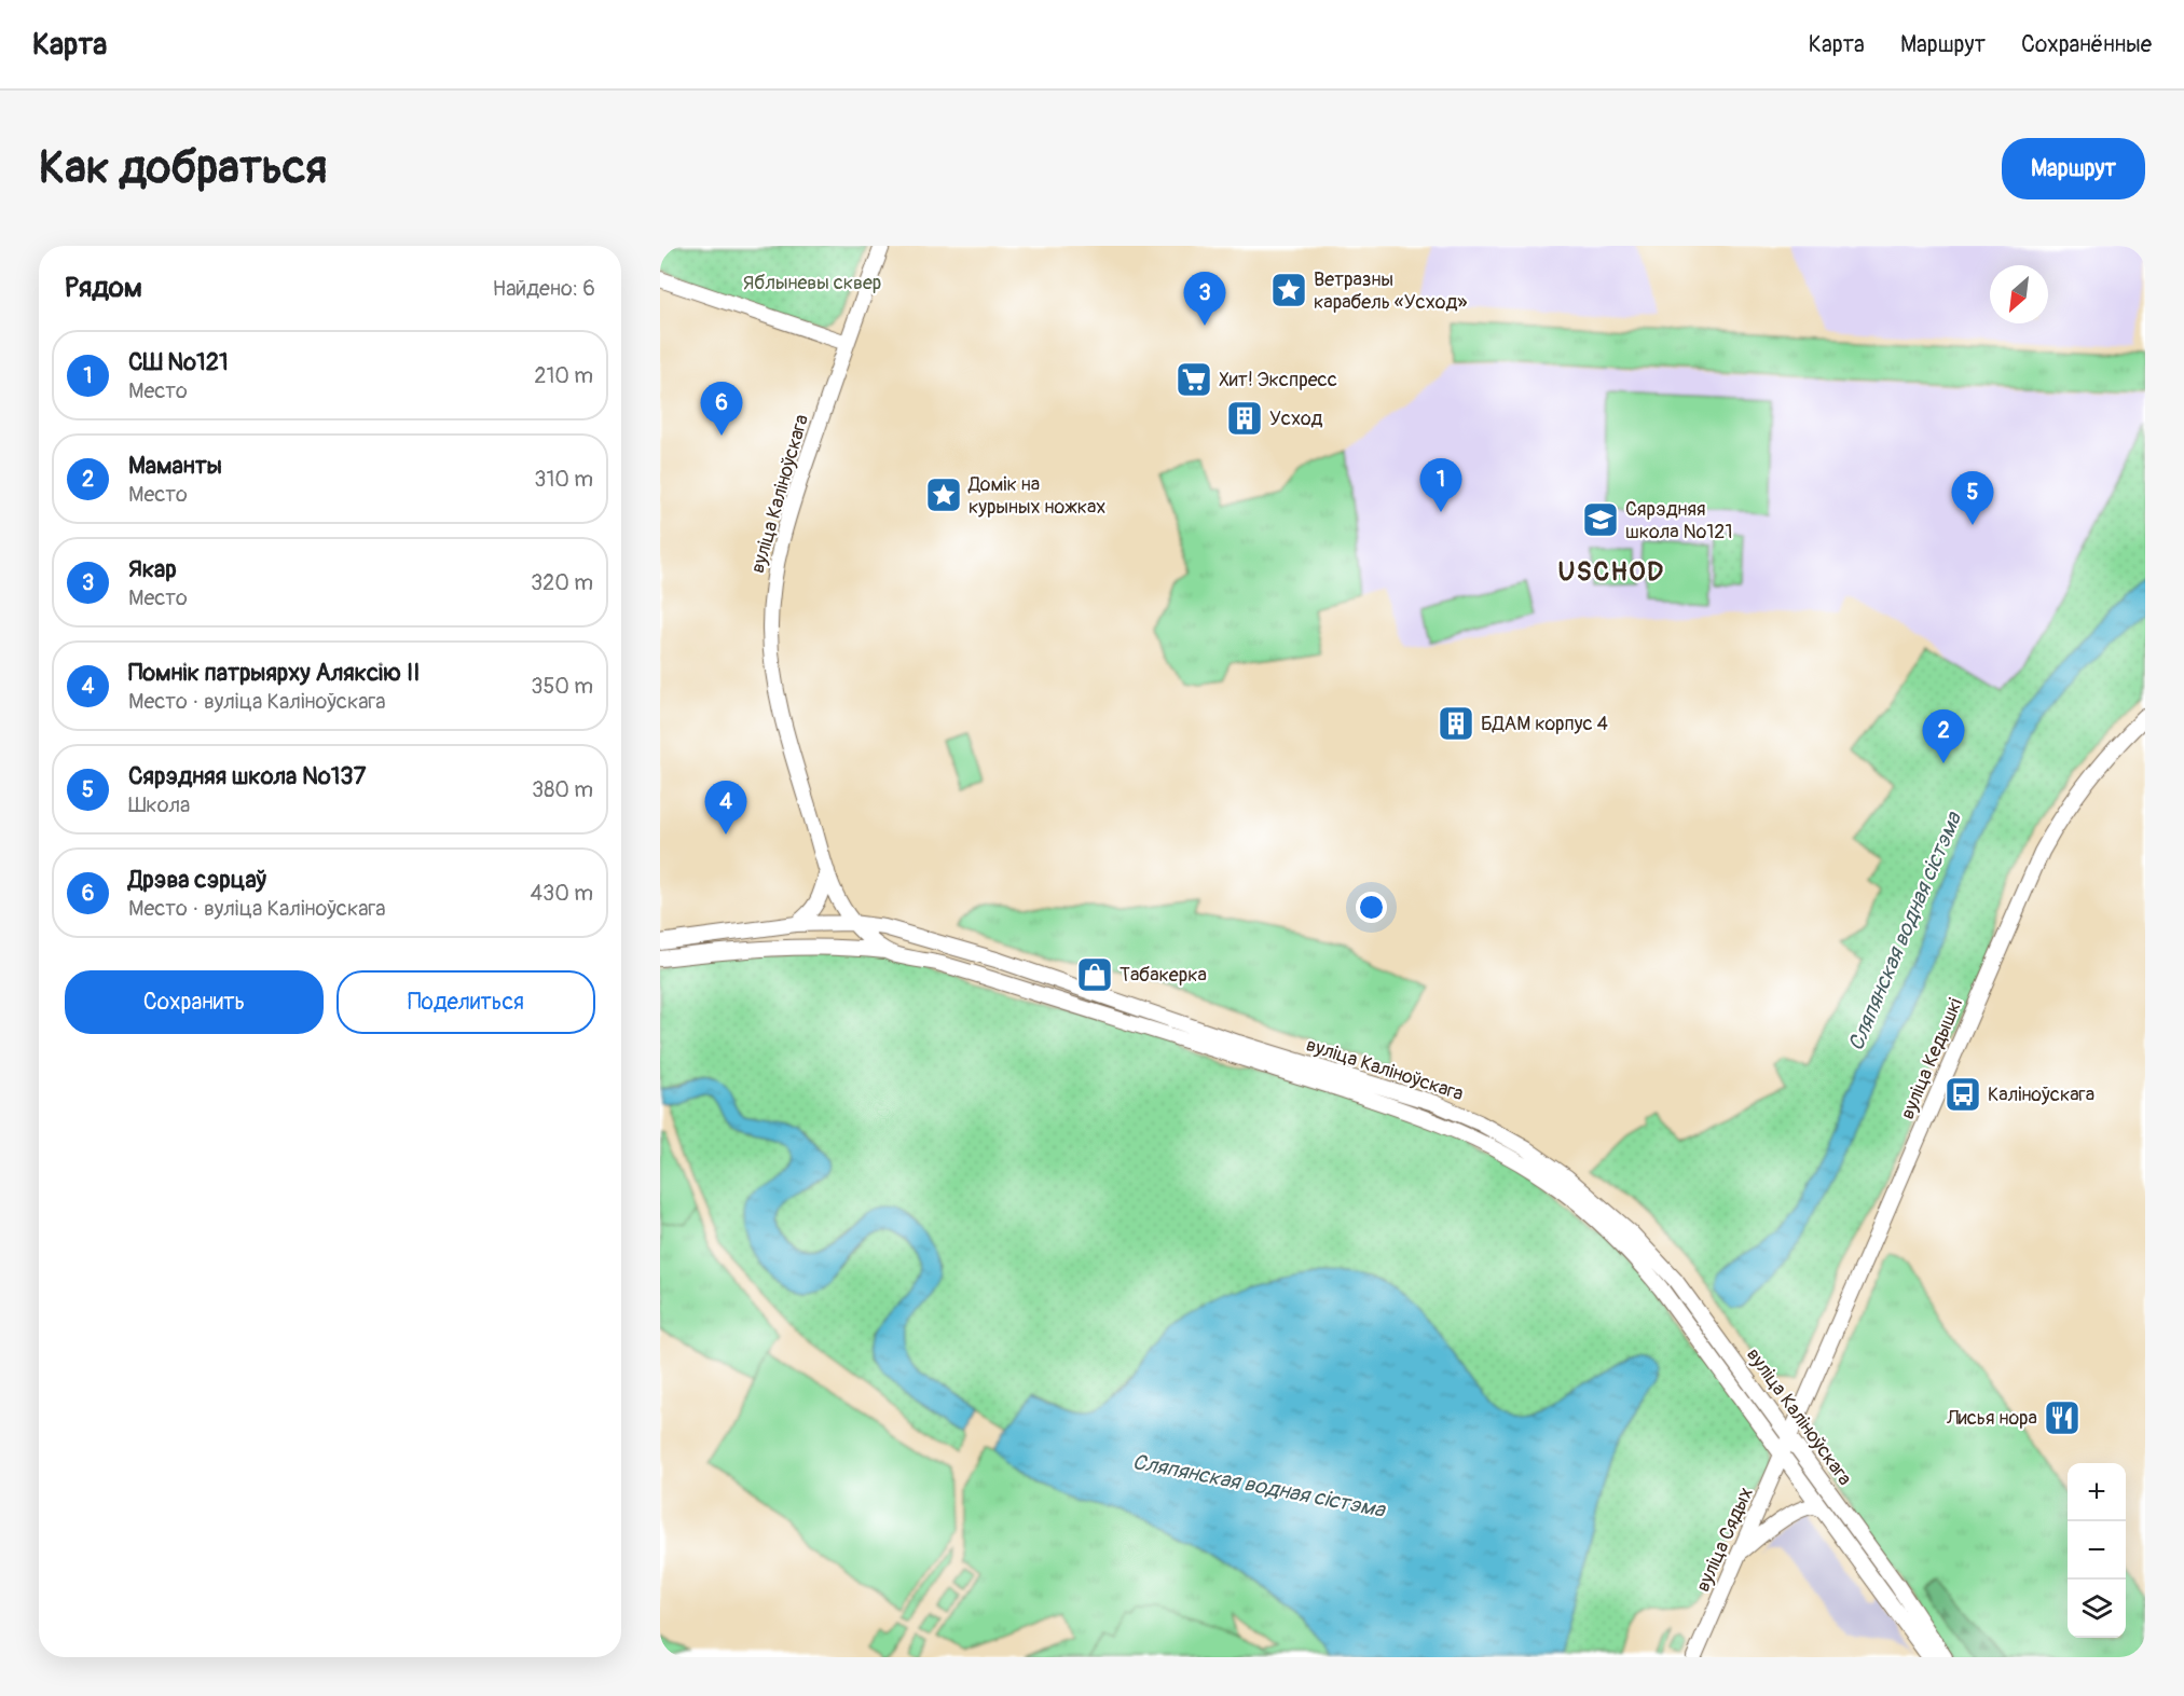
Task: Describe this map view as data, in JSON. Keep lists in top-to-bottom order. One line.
{"streets":{"main road":["вуліца Каліноўскага","вуліца Кедышкі","вуліца Сядых"]},"crossings":[["вуліца Каліноўскага","вуліца Кедышкі"],["вуліца Каліноўскага","вуліца Сядых"],["вуліца Кедышкі","вуліца Сядых"]],"districts":["USCHOD"],"water":["Сляпянская водная сістэма"],"parks":["Яблыневы сквер"],"places":{"place":["Ветразны карабель «Усход»","Домік на курыных ножках"],"supermarket":["Хит! Экспресс"],"building":["Усход","БДАМ корпус 4"],"school or university":["Сярэдняя школа №121"],"shop":["Табакерка"],"bus stop":["Каліноўскага"],"restaurant":["Лисья нора"]},"north":"bottom left","page":{"header":"Карта","nav":["Карта","Маршрут","Сохранённые"],"buttons":["Маршрут",["Сохранить","Поделиться"]],"title":"Как добраться","heading":["Рядом","Найдено: 6"],"pins":["3","6","1","5","2","4"],"list":[{"mark":"1","name":"СШ №121","note":"Место","value":"210 m"},{"mark":"2","name":"Маманты","note":"Место","value":"310 m"},{"mark":"3","name":"Якар","note":"Место","value":"320 m"},{"mark":"4","name":"Помнік патрыярху Аляксію II","note":"Место · вуліца Каліноўскага","value":"350 m"},{"mark":"5","name":"Сярэдняя школа №137","note":"Школа","value":"380 m"},{"mark":"6","name":"Дрэва сэрцаў","note":"Место · вуліца Каліноўскага","value":"430 m"}],"map_buttons":["+","−"]}}
